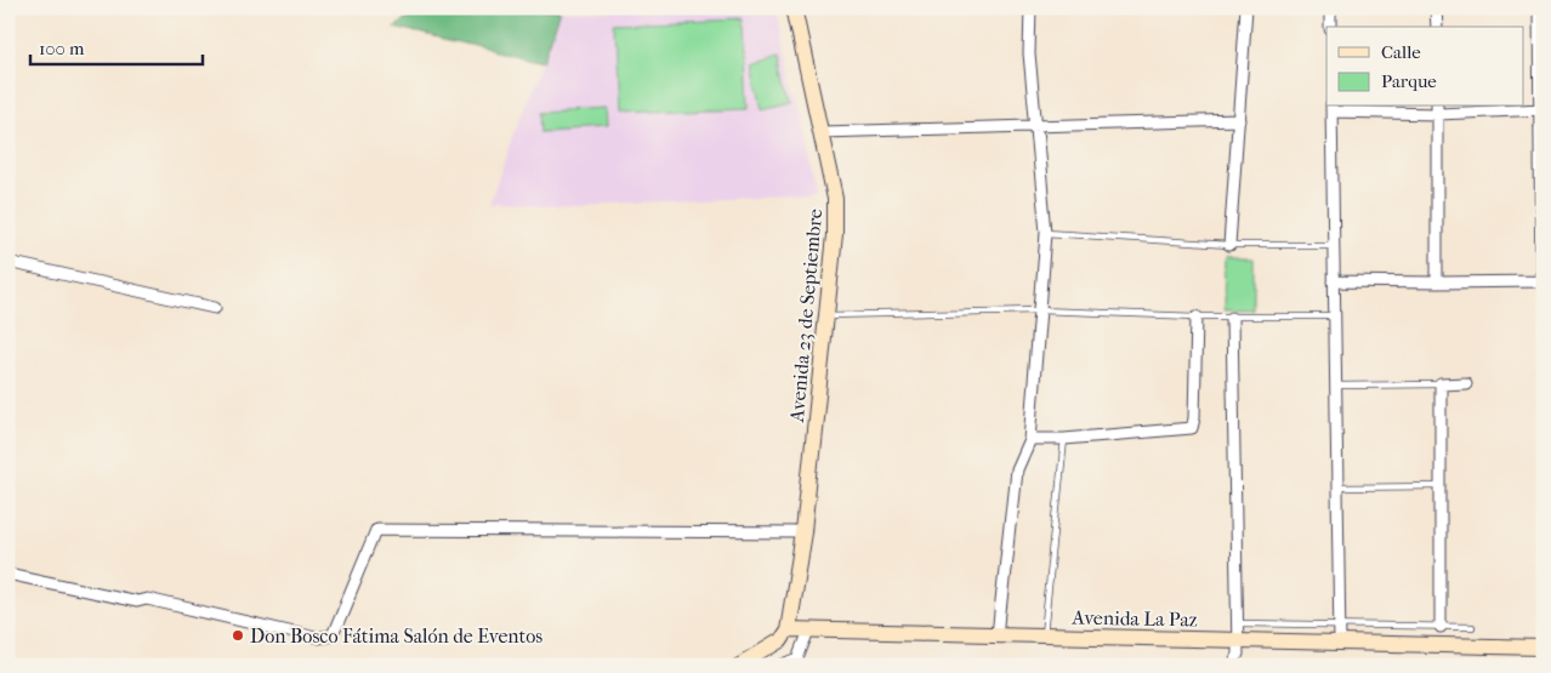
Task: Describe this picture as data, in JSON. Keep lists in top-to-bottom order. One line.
{"streets":{"main road":["Avenida 23 de Septiembre","Avenida La Paz"]},"crossings":[["Avenida 23 de Septiembre","Avenida La Paz"]],"places":["Don Bosco Fátima Salón de Eventos"],"legend":["Calle","Parque"],"scale_bar":"100 m"}
